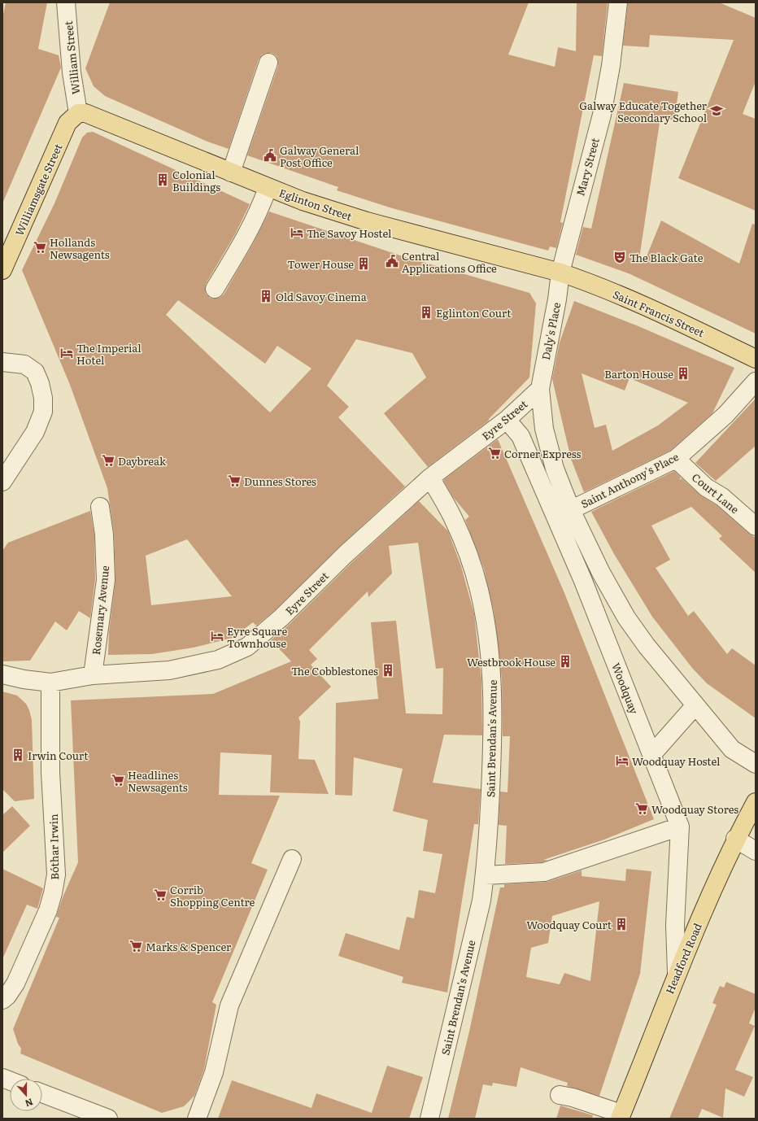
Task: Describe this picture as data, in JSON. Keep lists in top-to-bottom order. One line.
{"streets":{"main road":["Williamsgate Street","Eglinton Street","Saint Francis Street","Headford Road"],"street":["William Street","Mary Street","Daly's Place","Eyre Street","Saint Anthony's Place","Court Lane","Rosemary Avenue","Woodquay","Saint Brendan's Avenue","Bóthar Irwin"]},"crossings":[["William Street","Williamsgate Street"],["William Street","Eglinton Street"],["Mary Street","Eglinton Street"],["Mary Street","Saint Francis Street"],["Mary Street","Daly's Place"],["Williamsgate Street","Eglinton Street"],["Eglinton Street","Saint Francis Street"],["Eglinton Street","Daly's Place"],["Saint Francis Street","Daly's Place"],["Daly's Place","Eyre Street"],["Eyre Street","Rosemary Avenue"],["Eyre Street","Woodquay"],["Eyre Street","Saint Brendan's Avenue"],["Eyre Street","Bóthar Irwin"],["Saint Anthony's Place","Court Lane"],["Saint Anthony's Place","Woodquay"],["Woodquay","Headford Road"]],"places":{"school or university":["Galway Educate Together Secondary School"],"public building":["Galway General Post Office","Central Applications Office"],"building":["Colonial Buildings","Tower House","Old Savoy Cinema","Eglinton Court","Barton House","Westbrook House","The Cobblestones","Irwin Court","Woodquay Court"],"hotel":["The Savoy Hostel","The Imperial Hotel","Eyre Square Townhouse","Woodquay Hostel"],"supermarket":["Hollands Newsagents","Corner Express","Daybreak","Dunnes Stores","Headlines Newsagents","Woodquay Stores","Corrib Shopping Centre","Marks & Spencer"],"theatre":["The Black Gate"]},"north":"bottom"}
